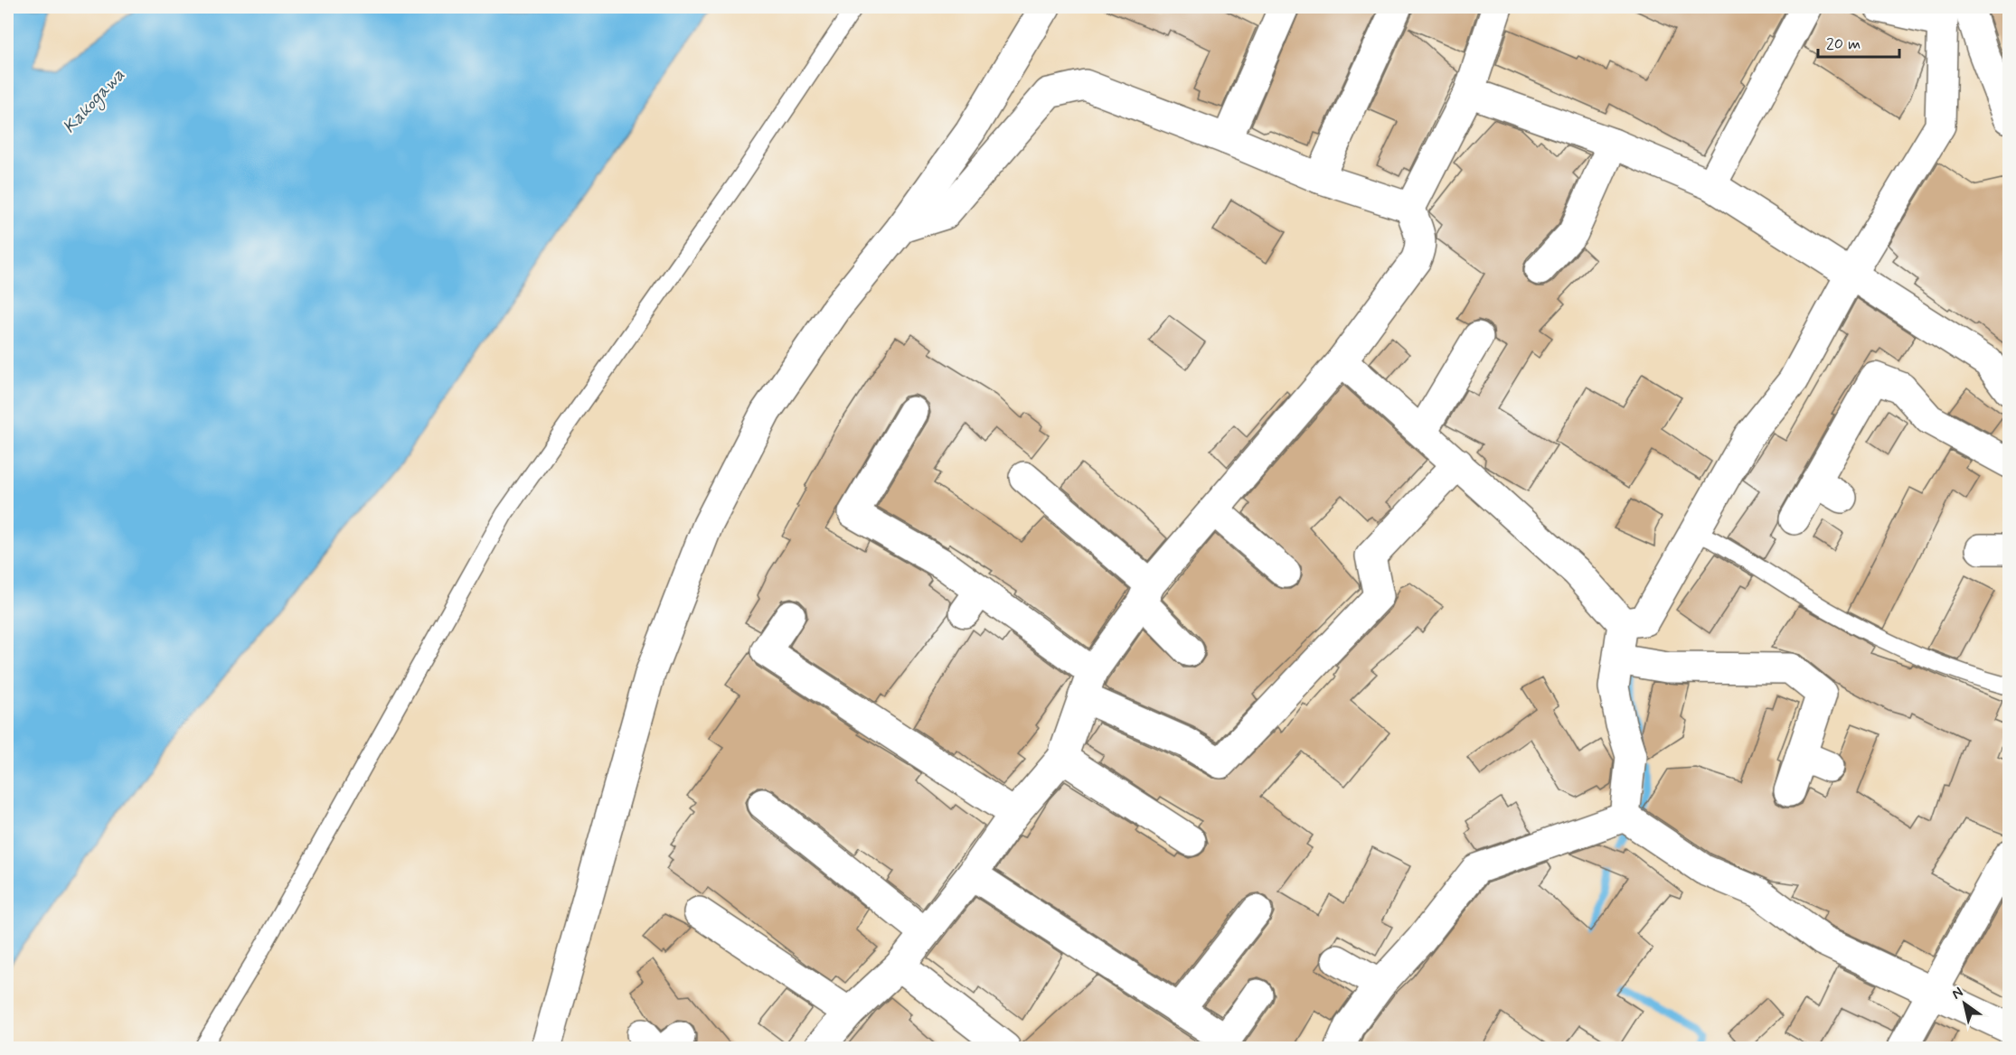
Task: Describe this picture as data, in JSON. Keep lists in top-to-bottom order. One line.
{"water":["Kakogawa"],"scale_bar":"20 m","north":"top left"}
